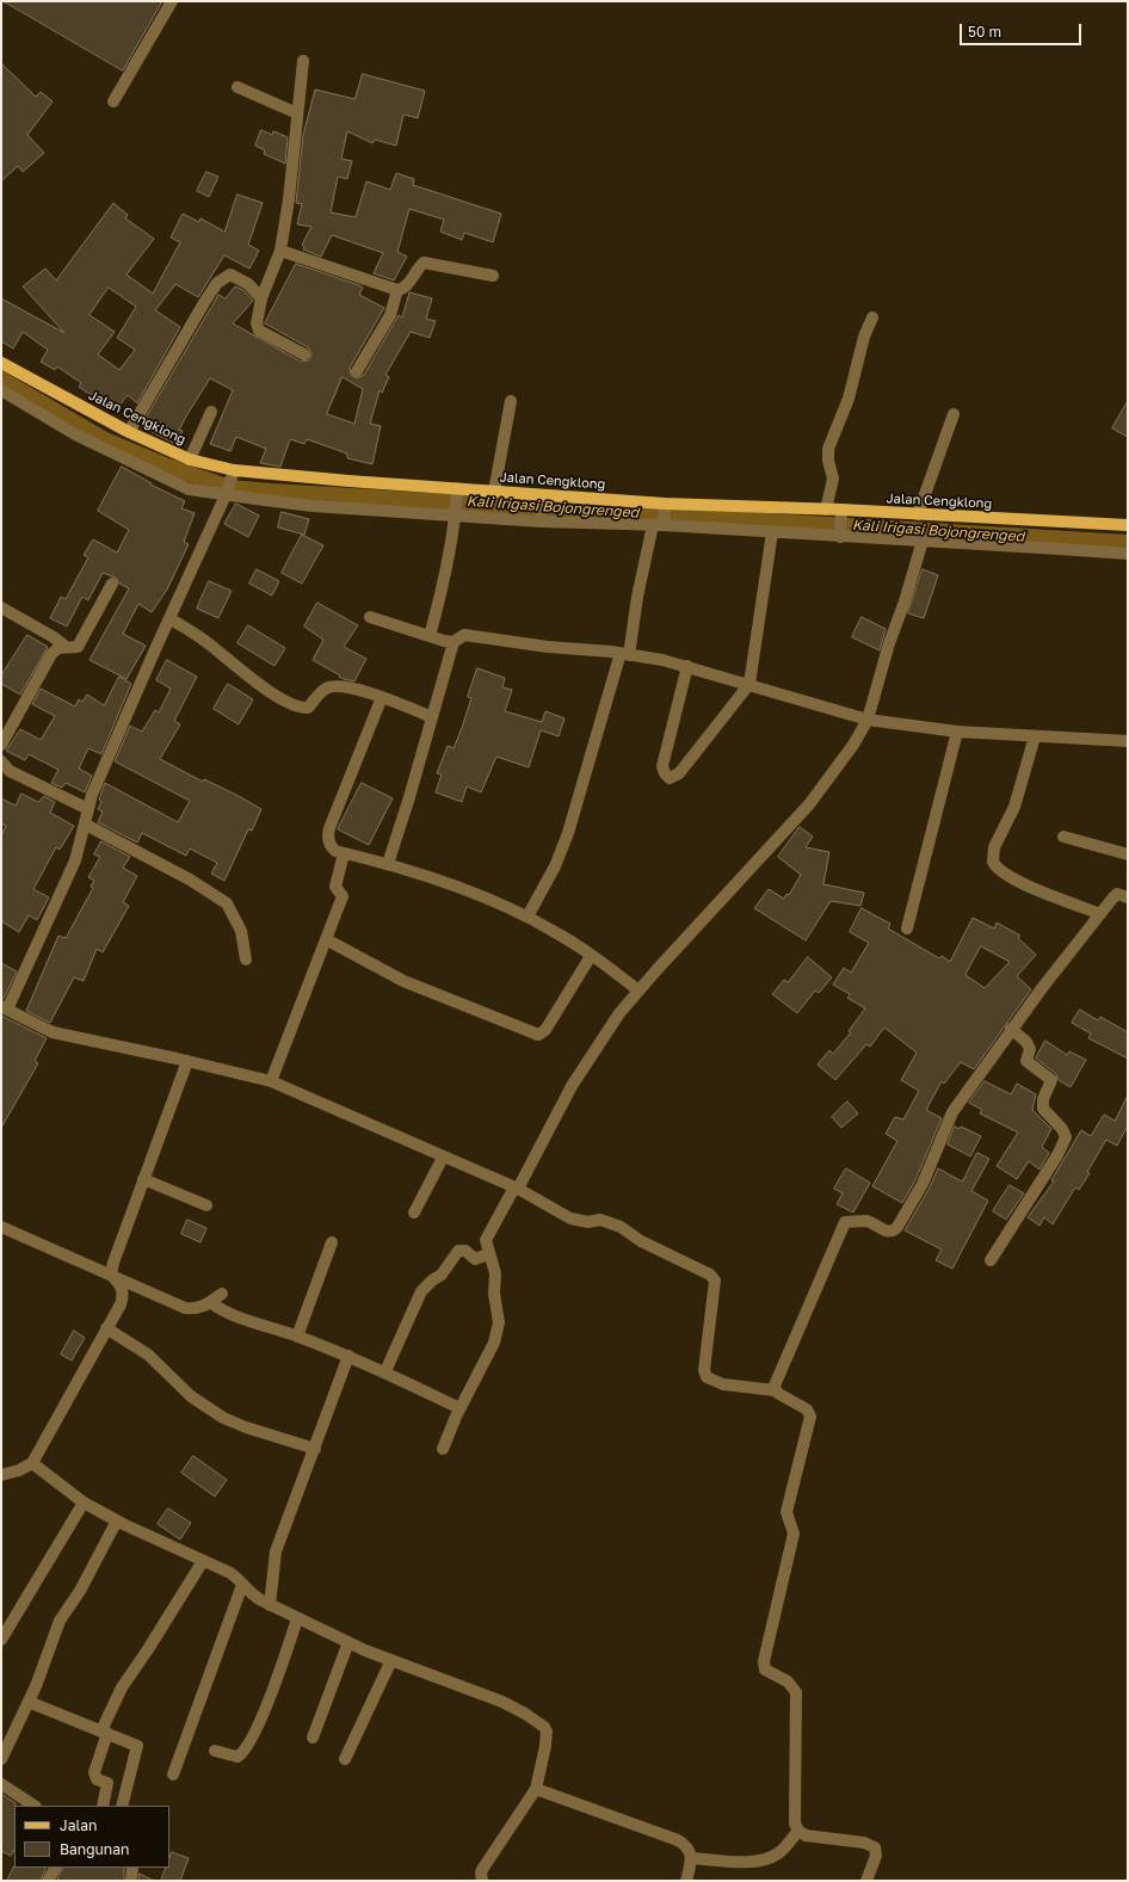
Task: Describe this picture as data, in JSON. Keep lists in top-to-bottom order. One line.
{"streets":{"main road":["Jalan Cengklong"]},"water":["Kali Irigasi Bojongrenged"],"legend":["Jalan","Bangunan"],"scale_bar":"50 m"}
